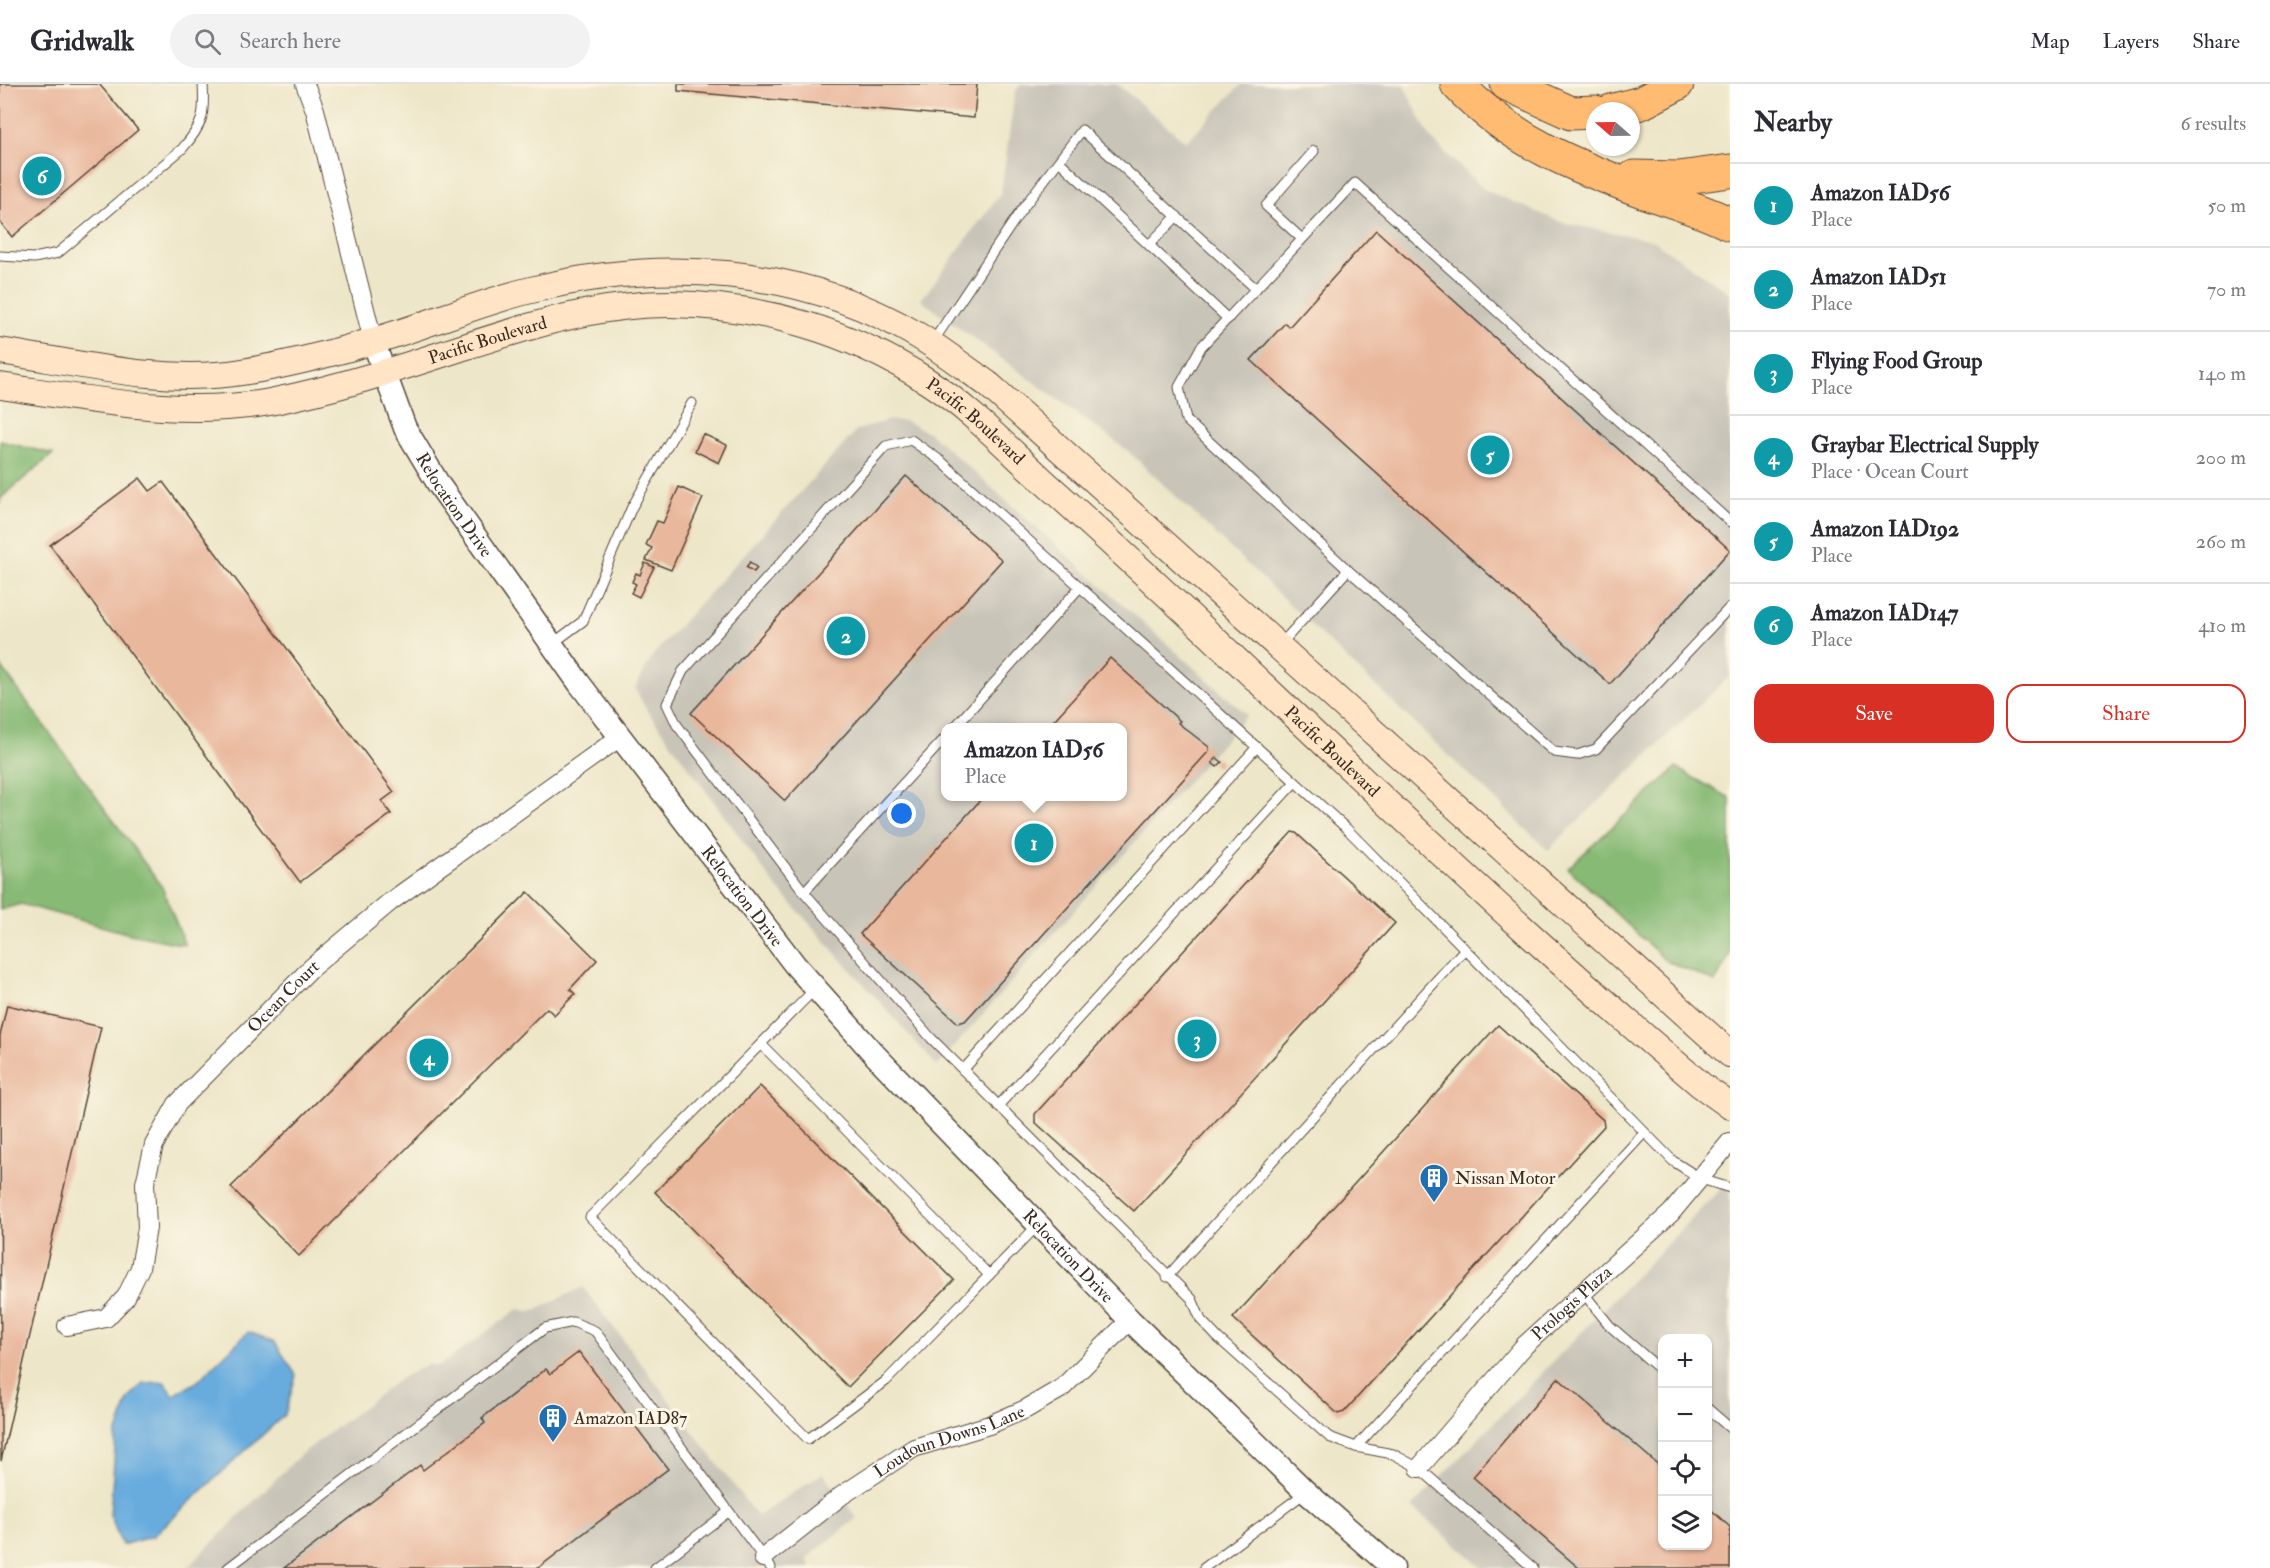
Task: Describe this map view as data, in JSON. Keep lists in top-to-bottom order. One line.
{"streets":{"main road":["Pacific Boulevard"],"street":["Relocation Drive","Ocean Court","Prologis Plaza","Loudoun Downs Lane"]},"crossings":[["Pacific Boulevard","Relocation Drive"],["Relocation Drive","Ocean Court"],["Relocation Drive","Loudoun Downs Lane"]],"places":{"building":["Nissan Motor","Amazon IAD87"]},"north":"left","page":{"header":"Gridwalk","search":"Search here","nav":["Map","Layers","Share"],"heading":["Nearby","6 results"],"pins":["6","5","2","1","3","4"],"list":[{"mark":"1","name":"Amazon IAD56","note":"Place","value":"50 m"},{"mark":"2","name":"Amazon IAD51","note":"Place","value":"70 m"},{"mark":"3","name":"Flying Food Group","note":"Place","value":"140 m"},{"mark":"4","name":"Graybar Electrical Supply","note":"Place · Ocean Court","value":"200 m"},{"mark":"5","name":"Amazon IAD192","note":"Place","value":"260 m"},{"mark":"6","name":"Amazon IAD147","note":"Place","value":"410 m"}],"buttons":["Save","Share"],"popup":["Amazon IAD56","Place"],"map_buttons":["+","−"]}}
